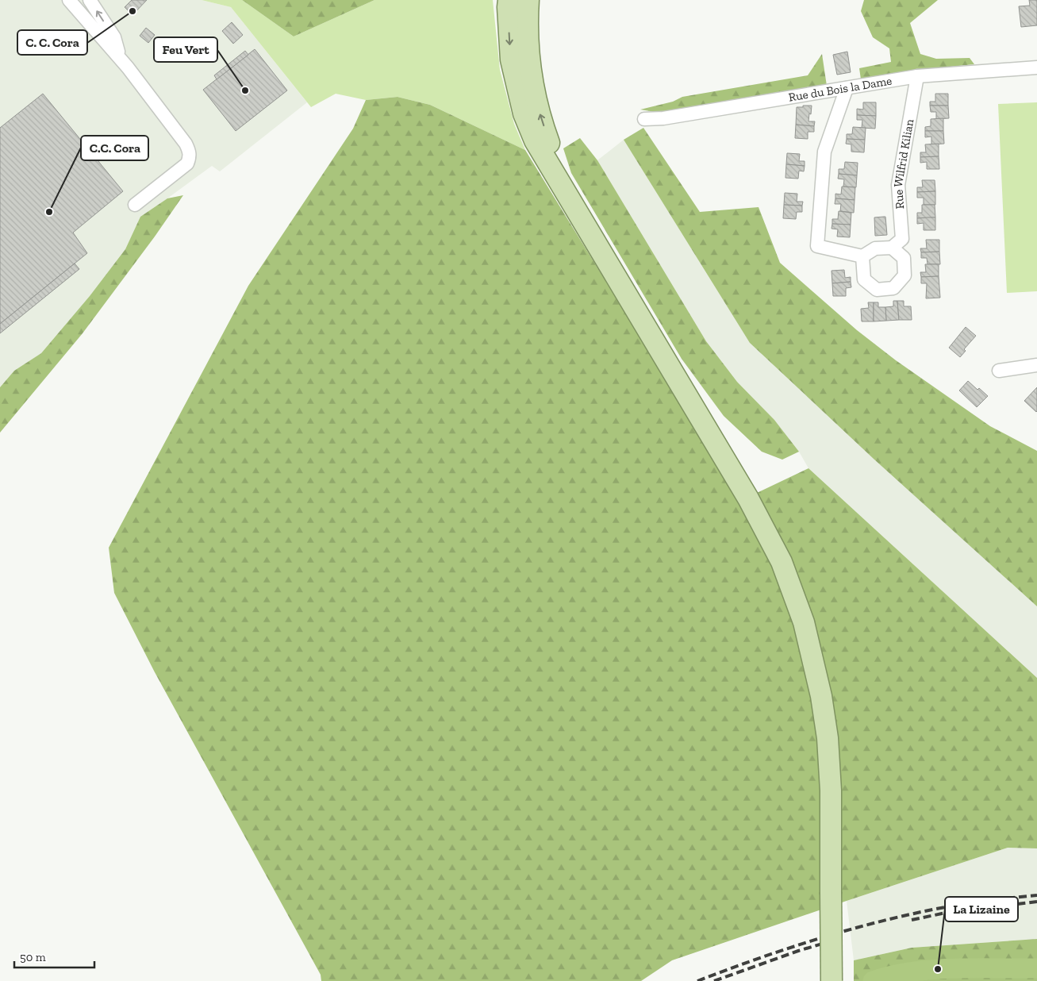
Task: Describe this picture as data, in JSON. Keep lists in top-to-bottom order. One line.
{"streets":{"street":["Rue du Bois la Dame","Rue Wilfrid Kilian"]},"crossings":[["Rue du Bois la Dame","Rue Wilfrid Kilian"]],"places":["C. C. Cora","Feu Vert","C.C. Cora","La Lizaine"],"scale_bar":"50 m"}
